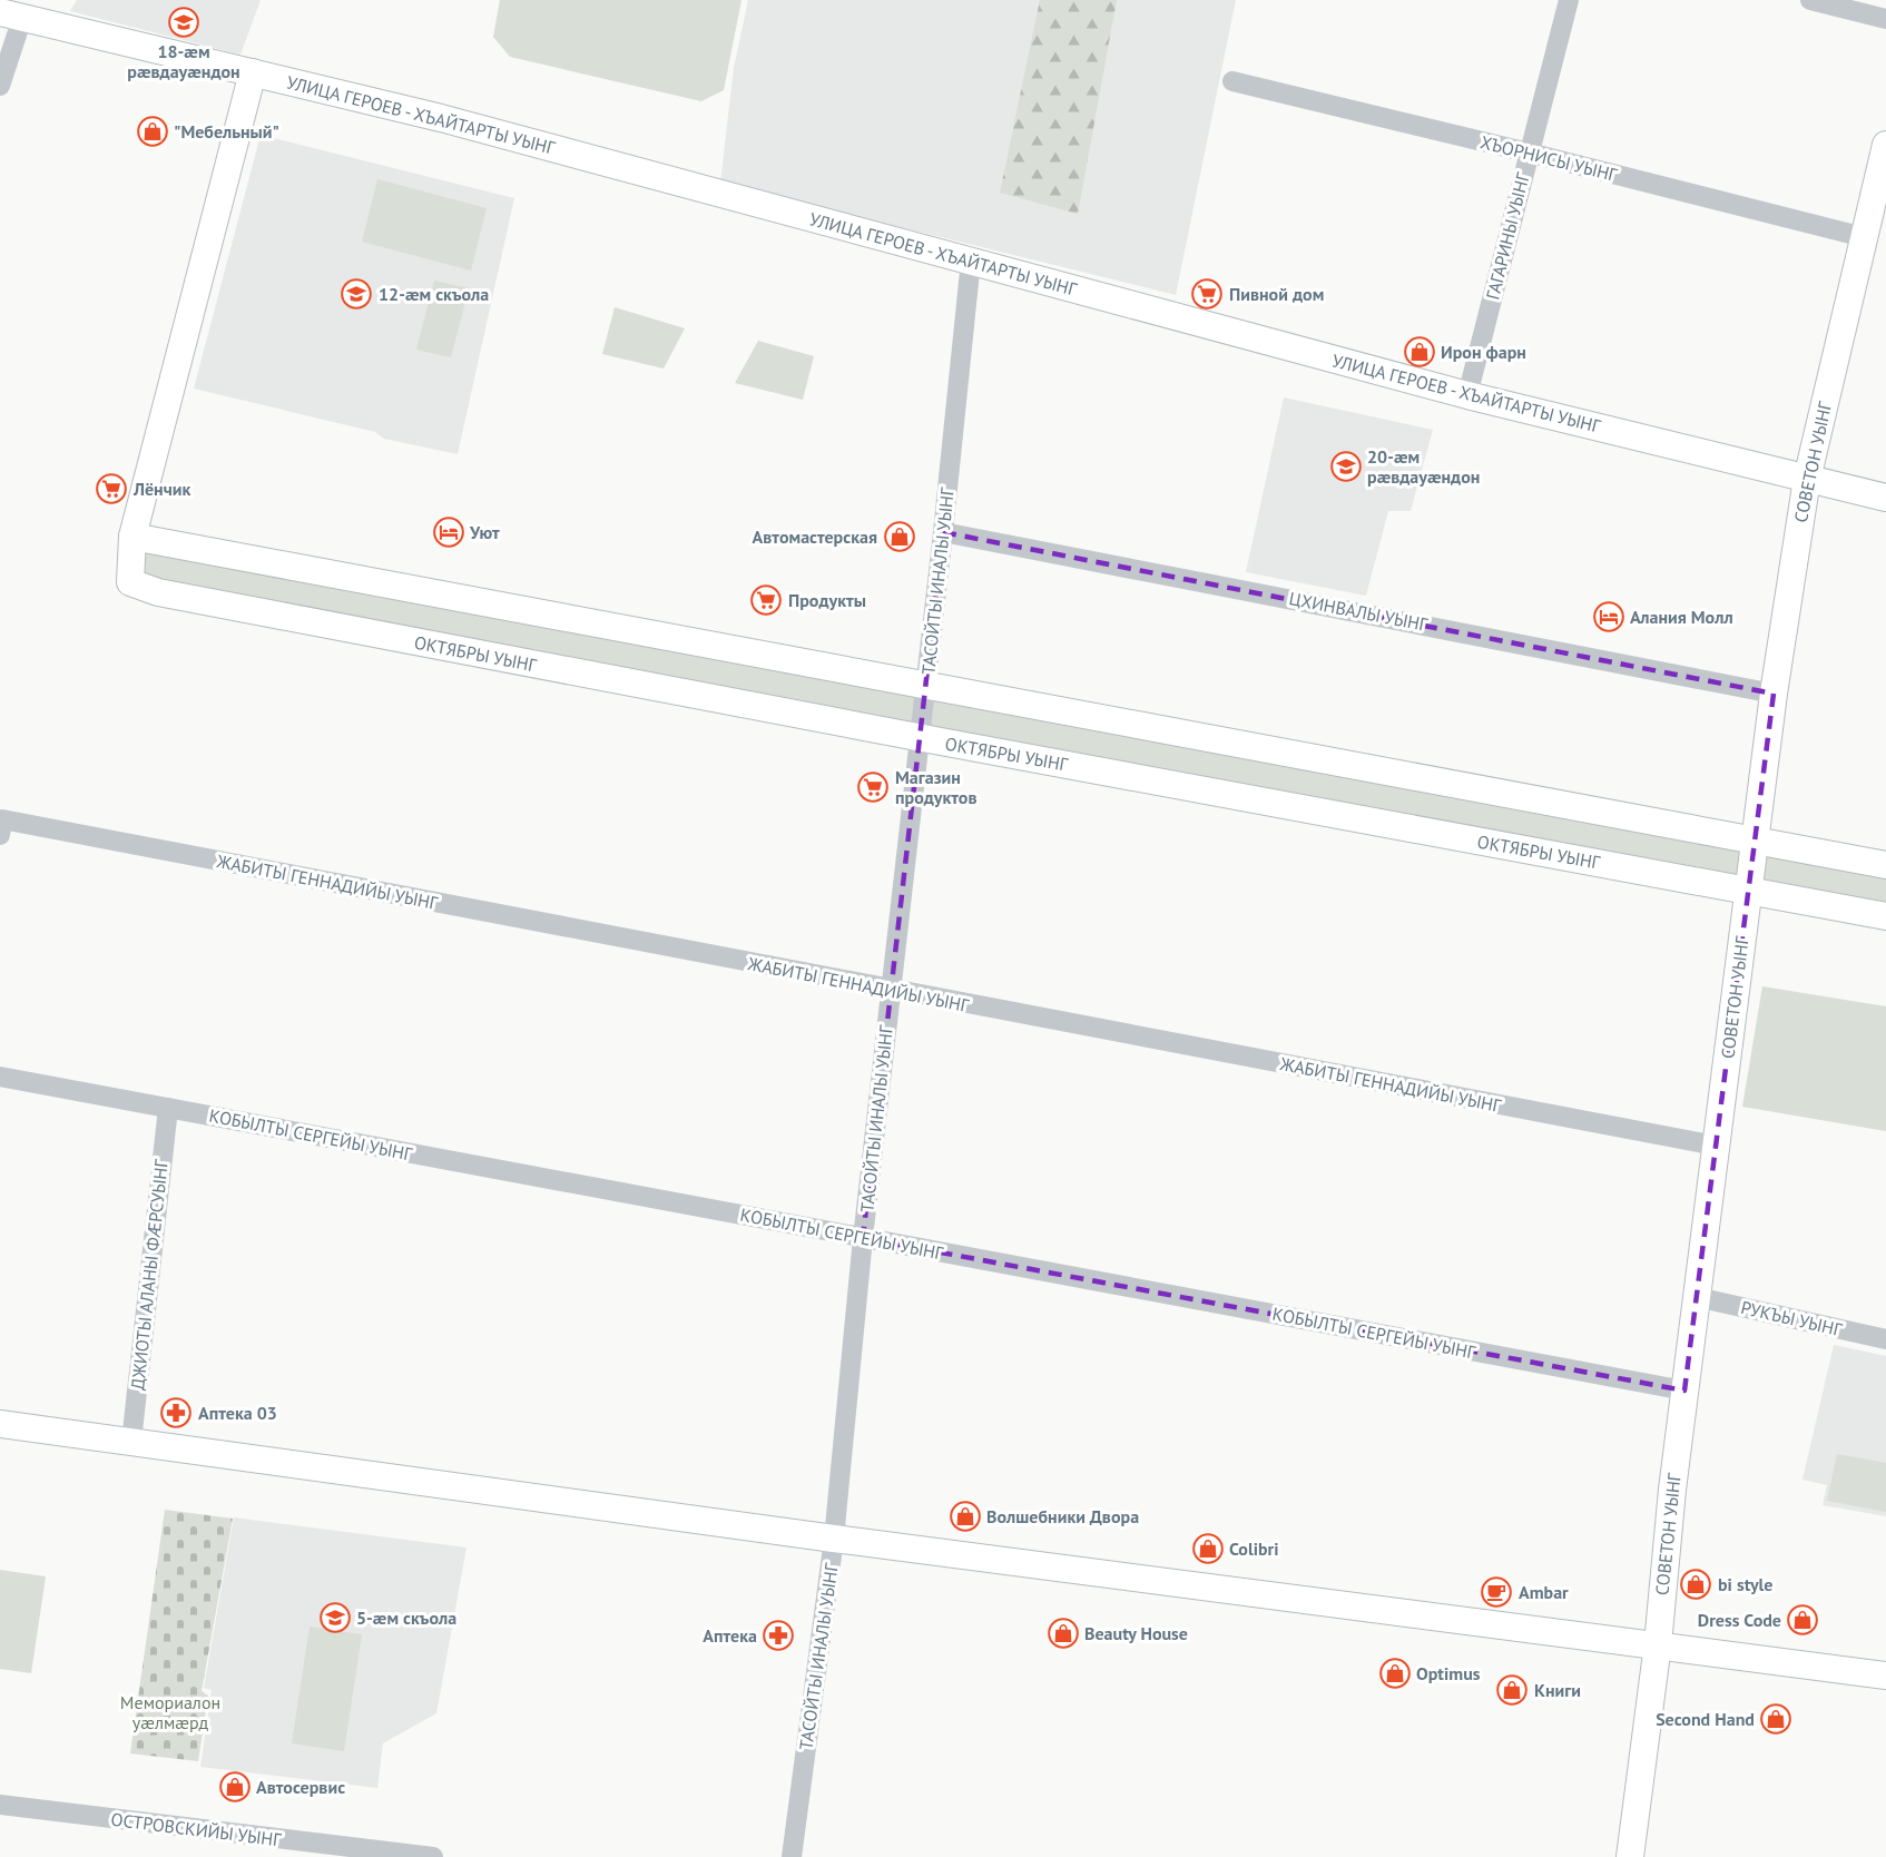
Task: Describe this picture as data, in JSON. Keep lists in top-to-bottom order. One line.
{"streets":{"street":["УЛИЦА ГЕРОЕВ - ХЪАЙТАРТЫ УЫНГ","ХЪОРНИСЫ УЫНГ","ГАГАРИНЫ УЫНГ","СОВЕТОН УЫНГ","ТАСОЙТЫ ИНАЛЫ УЫНГ","ЦХИНВАЛЫ УЫНГ","ОКТЯБРЫ УЫНГ","ЖАБИТЫ ГЕННАДИЙЫ УЫНГ","КОБЫЛТЫ СЕРГЕЙЫ УЫНГ","ДЖИОТЫ АЛАНЫ ФÆРСУЫНГ","РУКЪЫ УЫНГ","ОСТРОВСКИЙЫ УЫНГ"]},"crossings":[["УЛИЦА ГЕРОЕВ - ХЪАЙТАРТЫ УЫНГ","ГАГАРИНЫ УЫНГ"],["УЛИЦА ГЕРОЕВ - ХЪАЙТАРТЫ УЫНГ","СОВЕТОН УЫНГ"],["УЛИЦА ГЕРОЕВ - ХЪАЙТАРТЫ УЫНГ","ТАСОЙТЫ ИНАЛЫ УЫНГ"],["ХЪОРНИСЫ УЫНГ","ГАГАРИНЫ УЫНГ"],["ХЪОРНИСЫ УЫНГ","СОВЕТОН УЫНГ"],["СОВЕТОН УЫНГ","ЦХИНВАЛЫ УЫНГ"],["СОВЕТОН УЫНГ","ОКТЯБРЫ УЫНГ"],["СОВЕТОН УЫНГ","ЖАБИТЫ ГЕННАДИЙЫ УЫНГ"],["СОВЕТОН УЫНГ","КОБЫЛТЫ СЕРГЕЙЫ УЫНГ"],["СОВЕТОН УЫНГ","РУКЪЫ УЫНГ"],["ТАСОЙТЫ ИНАЛЫ УЫНГ","ЦХИНВАЛЫ УЫНГ"],["ТАСОЙТЫ ИНАЛЫ УЫНГ","ОКТЯБРЫ УЫНГ"],["ТАСОЙТЫ ИНАЛЫ УЫНГ","ЖАБИТЫ ГЕННАДИЙЫ УЫНГ"],["ТАСОЙТЫ ИНАЛЫ УЫНГ","КОБЫЛТЫ СЕРГЕЙЫ УЫНГ"],["КОБЫЛТЫ СЕРГЕЙЫ УЫНГ","ДЖИОТЫ АЛАНЫ ФÆРСУЫНГ"]],"parks":["Мемориалон уæлмæрд"],"places":{"school or university":["18-æм рӕвдауӕндон","12-æм скъола","20-æм рӕвдауӕндон","5-æм скъола"],"shop":["\"Мебельный\"","Ирон фарн","Автомастерская","Волшебники Двора","Colibri","bi style","Dress Code","Beauty House","Optimus","Книги","Second Hand","Автосервис"],"supermarket":["Пивной дом","Лёнчик","Продукты","Магазин продуктов"],"hotel":["Уют","Алания Молл"],"pharmacy":["Аптека 03","Аптека"],"cafe":["Ambar"]}}
